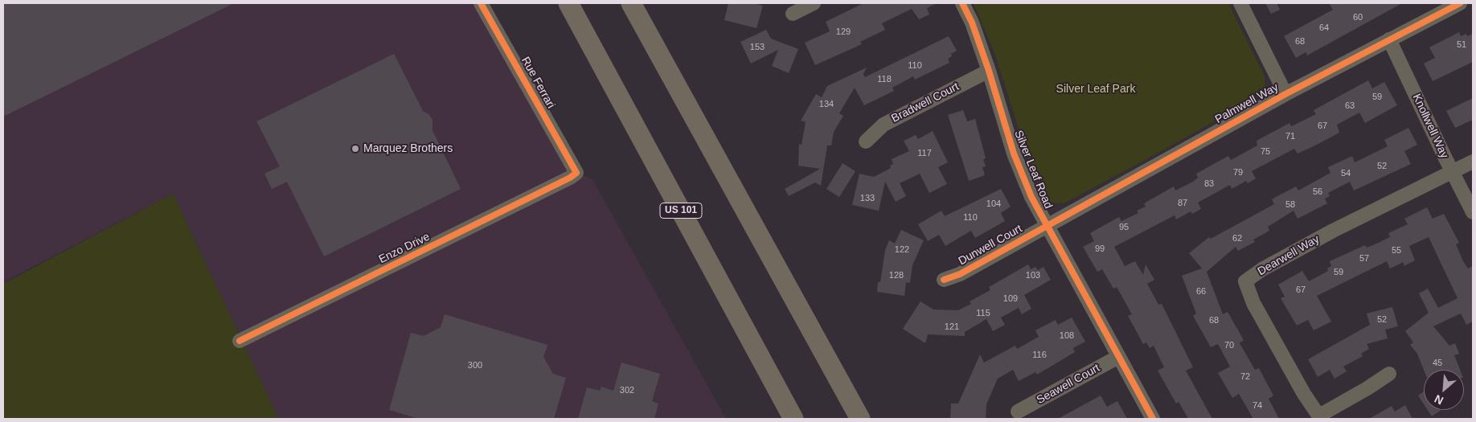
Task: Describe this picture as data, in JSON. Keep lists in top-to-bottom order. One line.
{"streets":{"highway":["US 101"],"street":["Rue Ferrari","Bradwell Court","Palmwell Way","Knollwell Way","Silver Leaf Road","Dunwell Court","Enzo Drive","Dearwell Way","Seawell Court"]},"crossings":[["Rue Ferrari","Enzo Drive"],["Bradwell Court","Silver Leaf Road"],["Palmwell Way","Knollwell Way"],["Palmwell Way","Silver Leaf Road"],["Palmwell Way","Dunwell Court"],["Knollwell Way","Dearwell Way"],["Silver Leaf Road","Dunwell Court"],["Silver Leaf Road","Seawell Court"]],"parks":["Silver Leaf Park"],"places":["Marquez Brothers"],"house_numbers":["60","64","129","68","51","153","110","118","59","134","63","67","71","75","117","52","79","54","83","56","133","87","104","58","110","95","62","99","122","55","57","59","128","103","67","66","109","115","52","68","121","108","70","116","45","300","72","302","74"],"north":"bottom left"}
